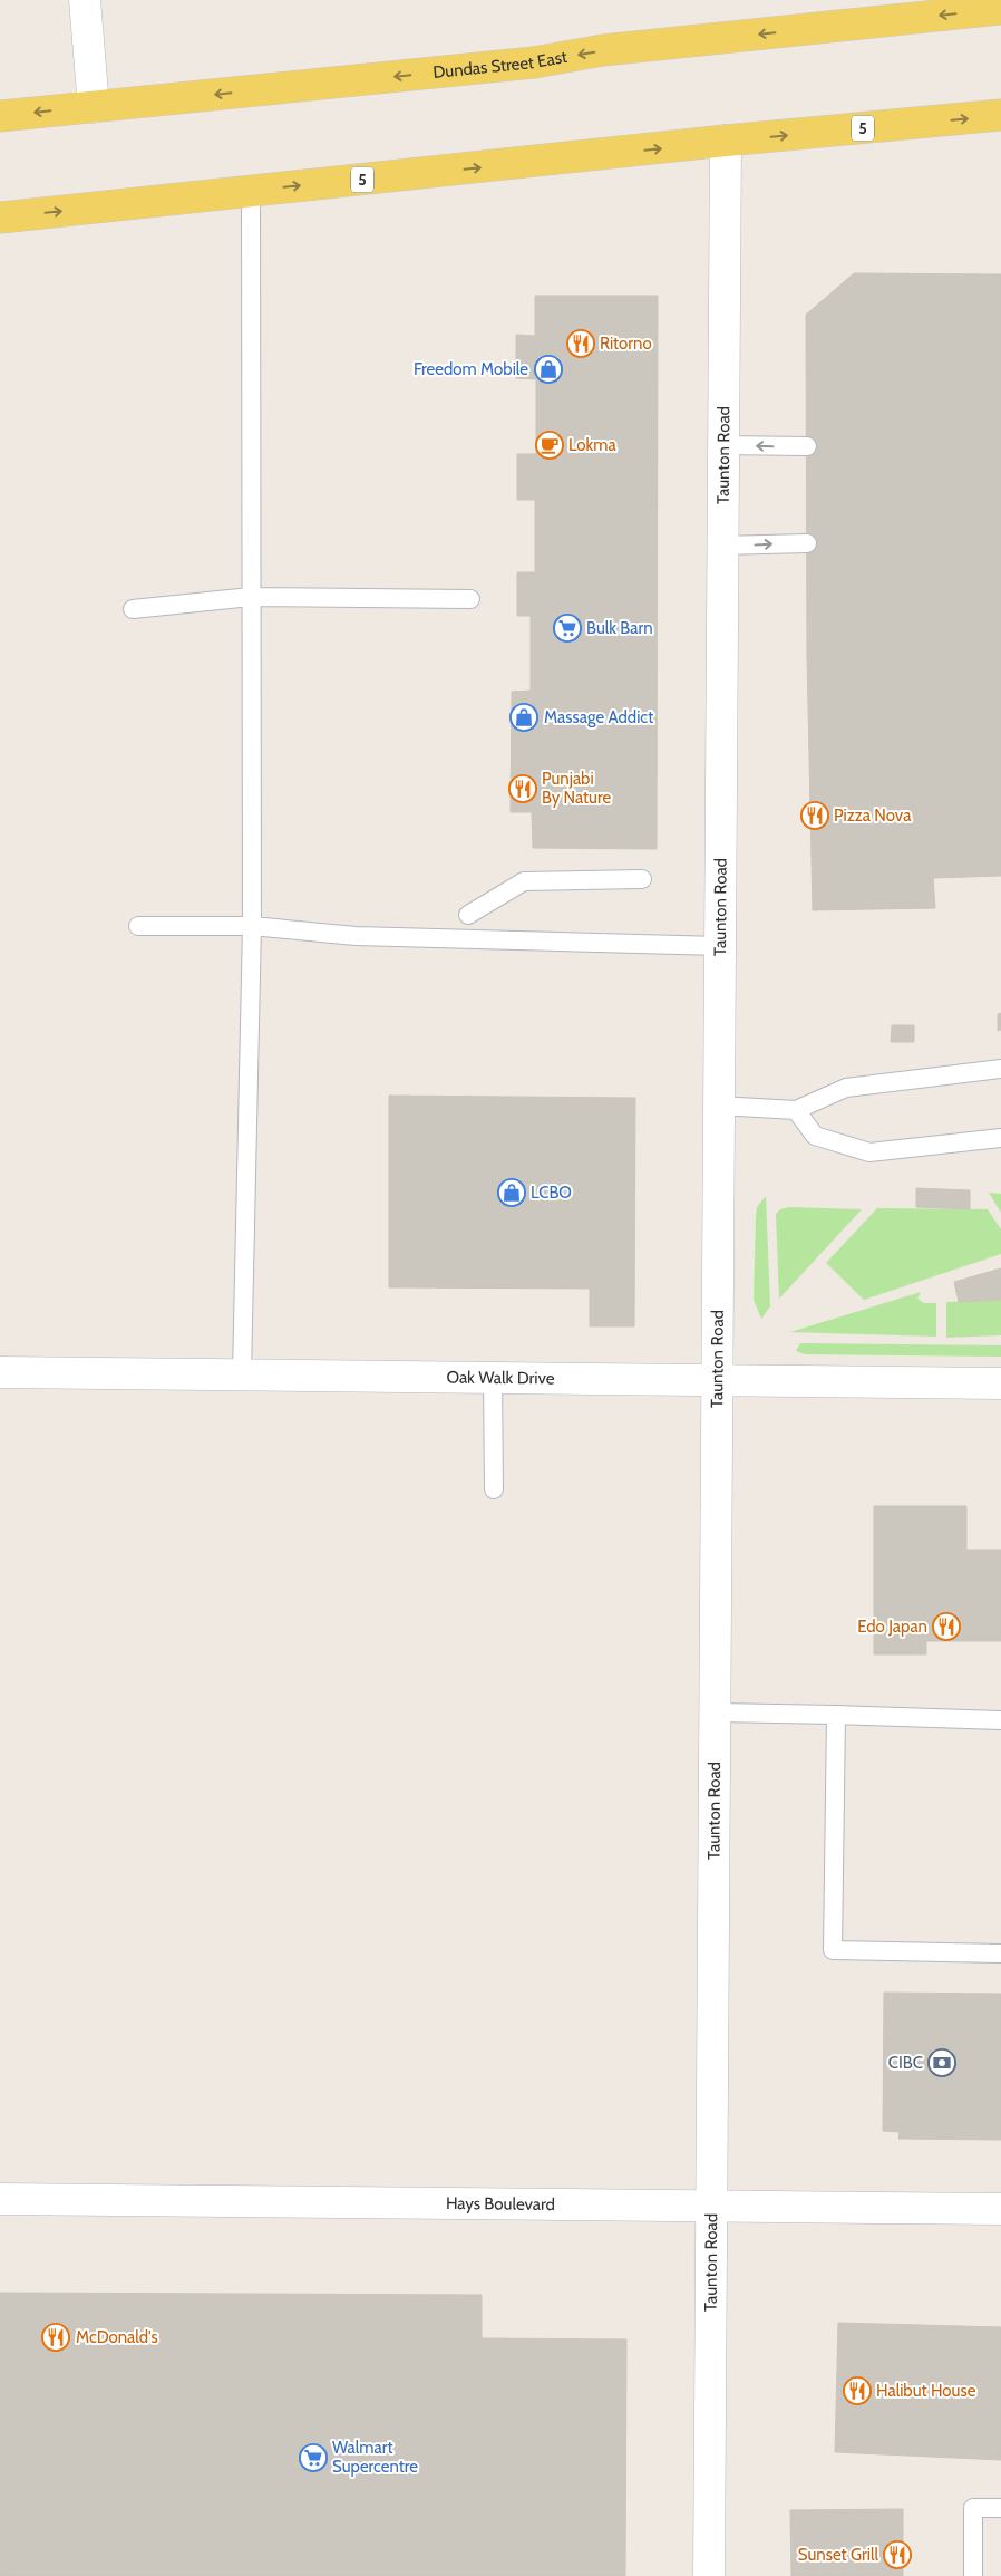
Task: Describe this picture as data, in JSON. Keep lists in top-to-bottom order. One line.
{"streets":{"main road":["Dundas Street East","5"],"street":["Taunton Road","Oak Walk Drive","Hays Boulevard"]},"crossings":[["5","Taunton Road"],["Taunton Road","Oak Walk Drive"],["Taunton Road","Hays Boulevard"]],"places":{"restaurant":["Ritorno","Punjabi By Nature","Pizza Nova","Edo Japan","McDonald's","Halibut House","Sunset Grill"],"shop":["Freedom Mobile","Massage Addict","LCBO"],"cafe":["Lokma"],"supermarket":["Bulk Barn","Walmart Supercentre"],"bank":["CIBC"]}}
